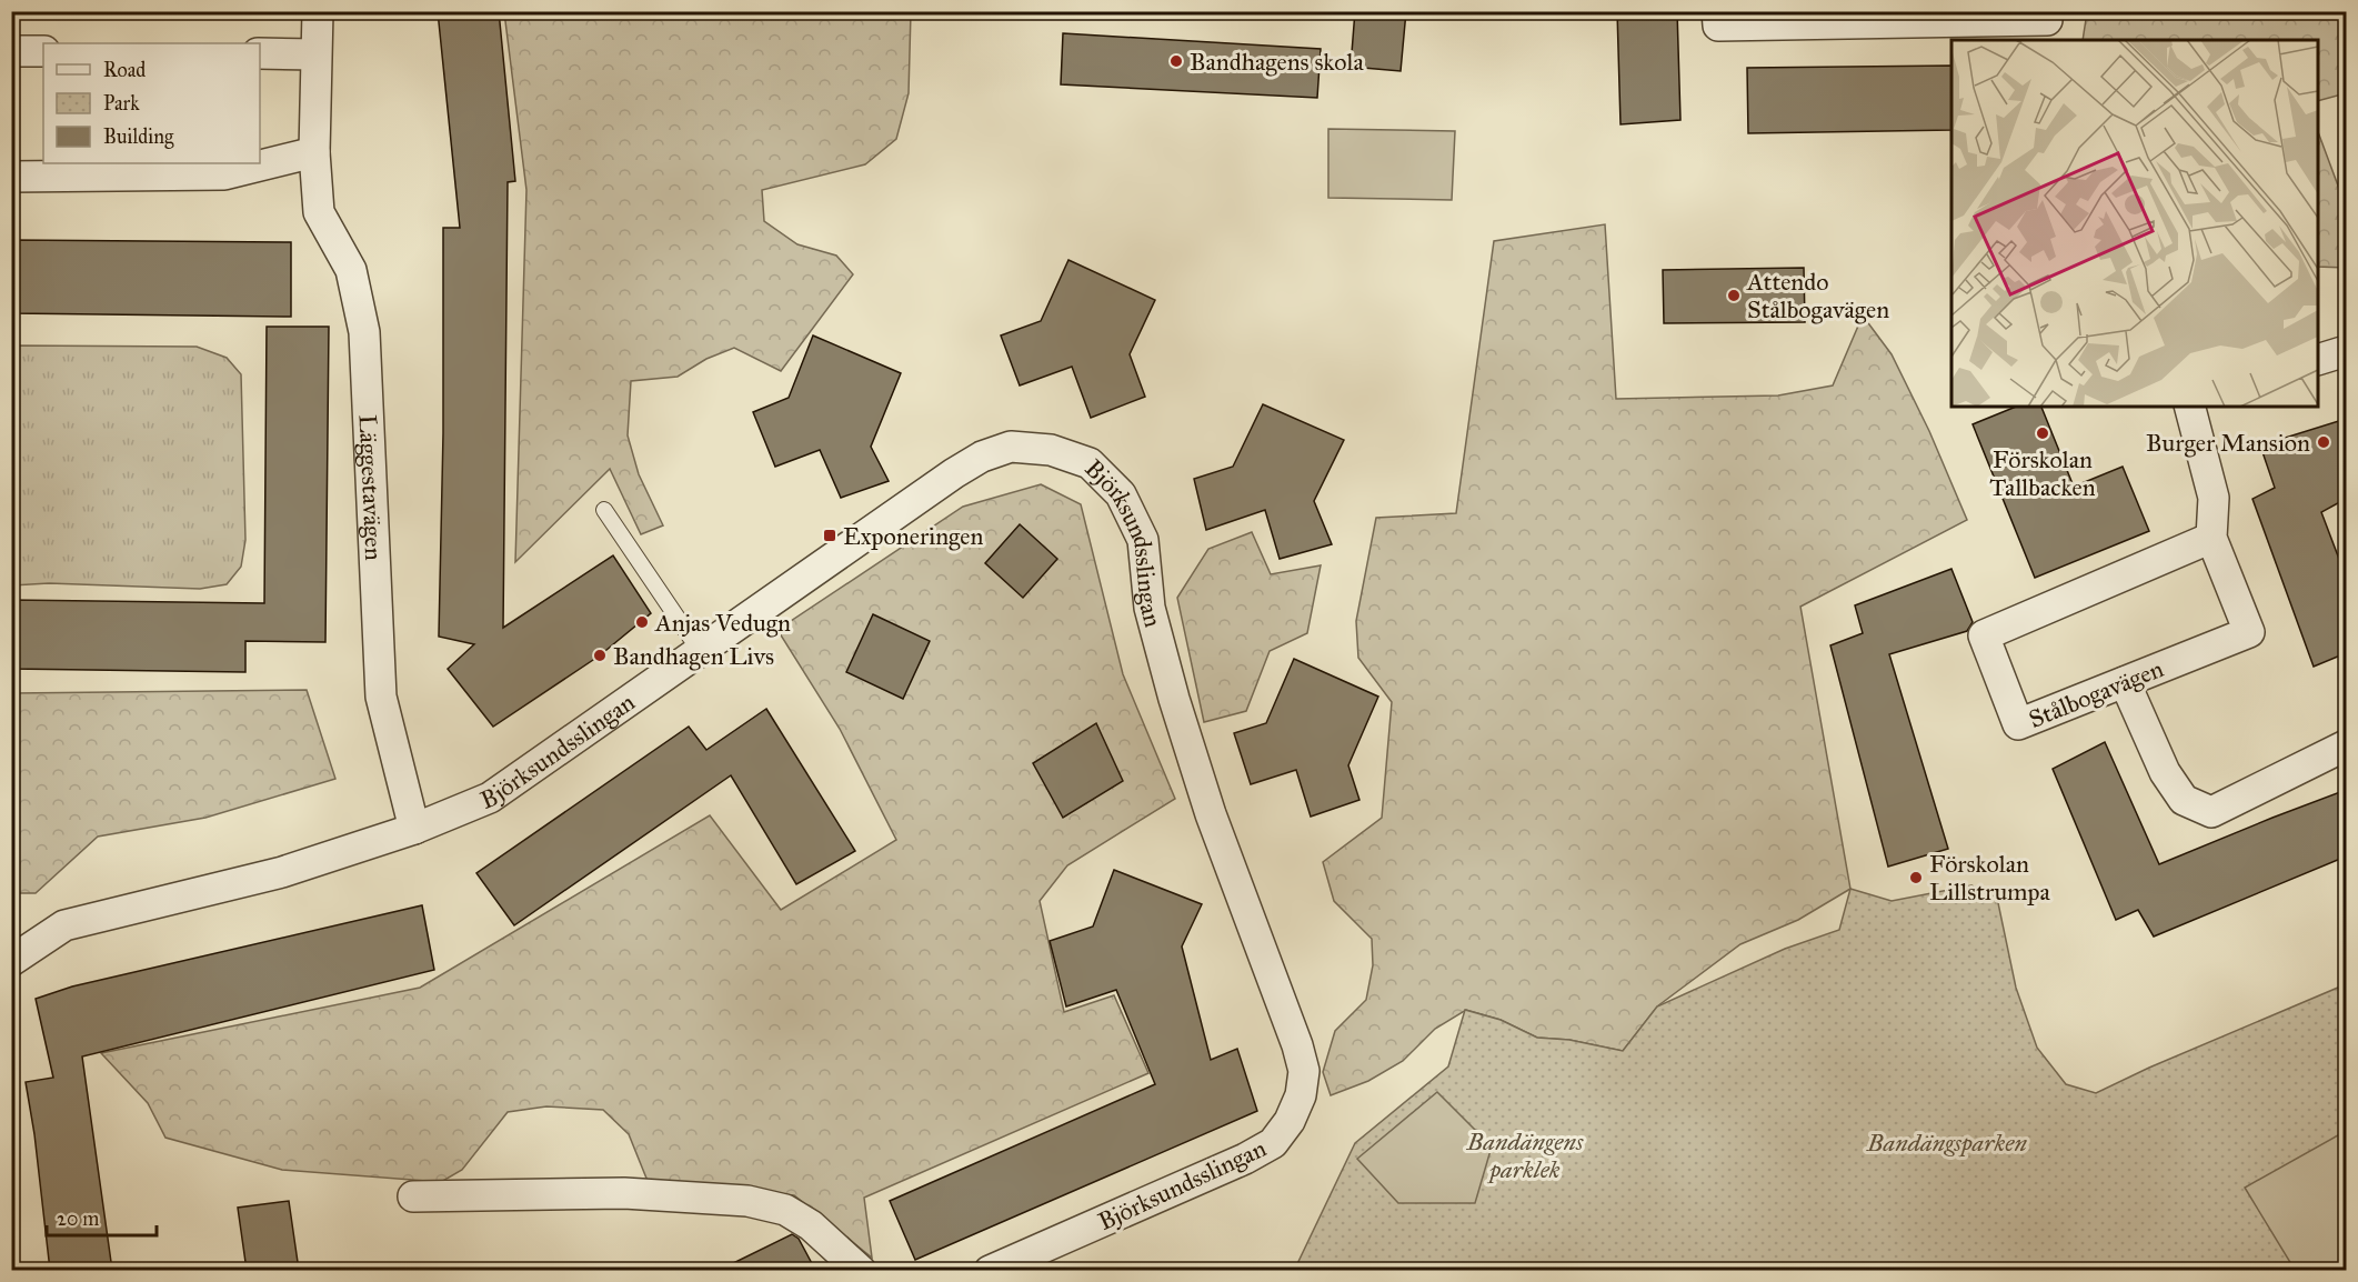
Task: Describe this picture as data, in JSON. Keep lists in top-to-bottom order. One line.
{"streets":{"street":["Läggestavägen","Björksundsslingan","Stålbogavägen"]},"crossings":[["Läggestavägen","Björksundsslingan"]],"parks":["Bandängens parklek","Bandängsparken"],"places":{"other":["Bandhagens skola","Attendo Stålbogavägen","Förskolan Tallbacken","Burger Mansion","Anjas Vedugn","Bandhagen Livs","Förskolan Lillstrumpa"],"transit":["Exponeringen"]},"legend":["Road","Park","Building"],"scale_bar":"20 m"}
